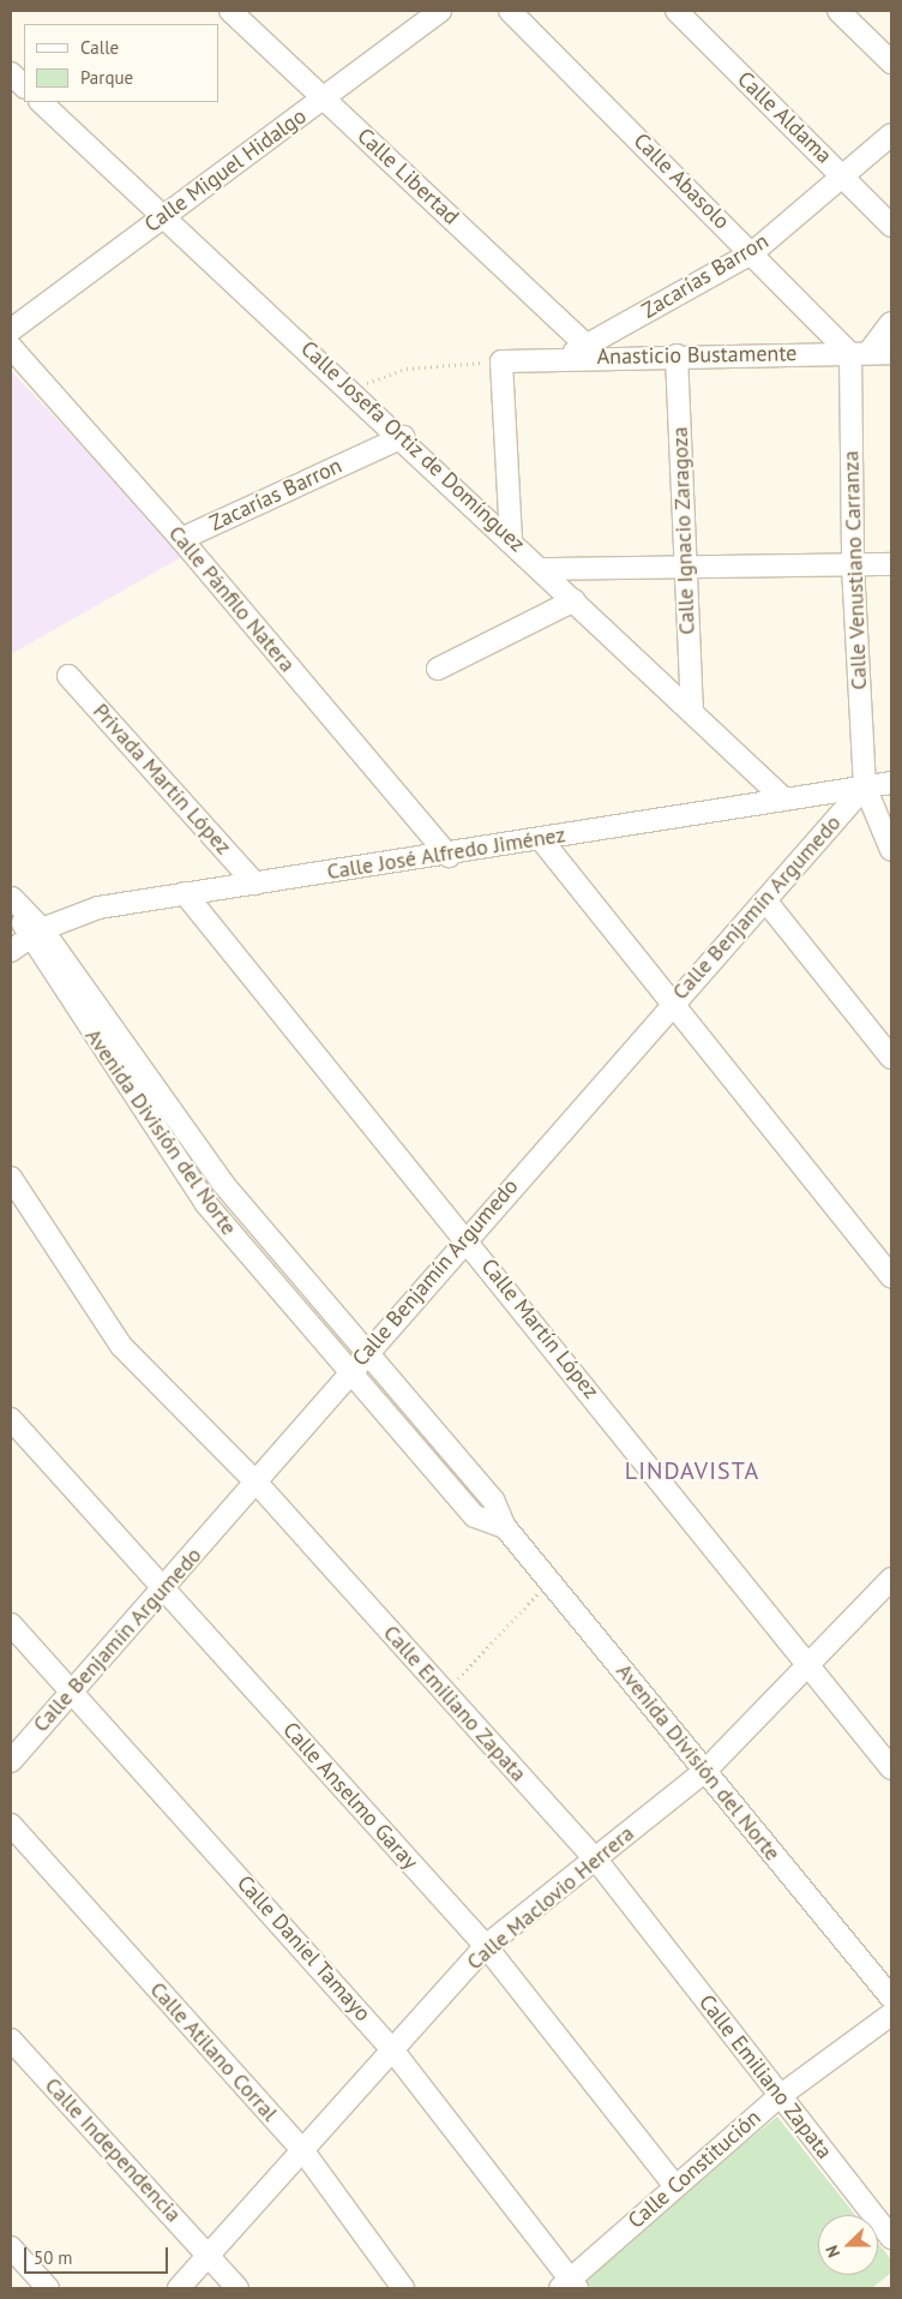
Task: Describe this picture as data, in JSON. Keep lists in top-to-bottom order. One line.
{"streets":{"street":["Calle Aldama","Calle Miguel Hidalgo","Calle Libertad","Calle Abasolo","Zacarías Barron","Anasticio Bustamente","Calle Josefa Ortiz de Domínguez","Calle Ignacio Zaragoza","Calle Venustiano Carranza","Calle Pánfilo Natera","Privada Martín López","Calle José Alfredo Jiménez","Calle Benjamín Argumedo","Avenida División del Norte","Calle Martín López","Calle Emiliano Zapata","Calle Anselmo Garay","Calle Maclovio Herrera","Calle Daniel Tamayo","Calle Atilano Corral","Calle Independencia","Calle Constitución"]},"crossings":[["Calle Aldama","Zacarías Barron"],["Calle Miguel Hidalgo","Calle Libertad"],["Calle Miguel Hidalgo","Calle Josefa Ortiz de Domínguez"],["Calle Libertad","Zacarías Barron"],["Calle Abasolo","Zacarías Barron"],["Calle Abasolo","Anasticio Bustamente"],["Calle Abasolo","Calle Venustiano Carranza"],["Zacarías Barron","Anasticio Bustamente"],["Zacarías Barron","Calle Josefa Ortiz de Domínguez"],["Zacarías Barron","Calle Pánfilo Natera"],["Anasticio Bustamente","Calle Ignacio Zaragoza"],["Anasticio Bustamente","Calle Venustiano Carranza"],["Calle Josefa Ortiz de Domínguez","Calle Ignacio Zaragoza"],["Calle Josefa Ortiz de Domínguez","Calle José Alfredo Jiménez"],["Calle Venustiano Carranza","Calle José Alfredo Jiménez"],["Calle Venustiano Carranza","Calle Benjamín Argumedo"],["Calle Pánfilo Natera","Calle José Alfredo Jiménez"],["Privada Martín López","Calle José Alfredo Jiménez"],["Calle José Alfredo Jiménez","Calle Benjamín Argumedo"],["Calle José Alfredo Jiménez","Avenida División del Norte"],["Calle José Alfredo Jiménez","Calle Martín López"],["Calle Benjamín Argumedo","Avenida División del Norte"],["Calle Benjamín Argumedo","Calle Martín López"],["Calle Benjamín Argumedo","Calle Emiliano Zapata"],["Calle Benjamín Argumedo","Calle Anselmo Garay"],["Calle Benjamín Argumedo","Calle Daniel Tamayo"],["Avenida División del Norte","Calle Maclovio Herrera"],["Calle Martín López","Calle Maclovio Herrera"],["Calle Emiliano Zapata","Calle Maclovio Herrera"],["Calle Emiliano Zapata","Calle Constitución"],["Calle Anselmo Garay","Calle Maclovio Herrera"],["Calle Anselmo Garay","Calle Constitución"],["Calle Maclovio Herrera","Calle Daniel Tamayo"],["Calle Maclovio Herrera","Calle Atilano Corral"],["Calle Maclovio Herrera","Calle Independencia"],["Calle Daniel Tamayo","Calle Constitución"]],"districts":["LINDAVISTA"],"legend":["Calle","Parque"],"scale_bar":"50 m","north":"left"}
